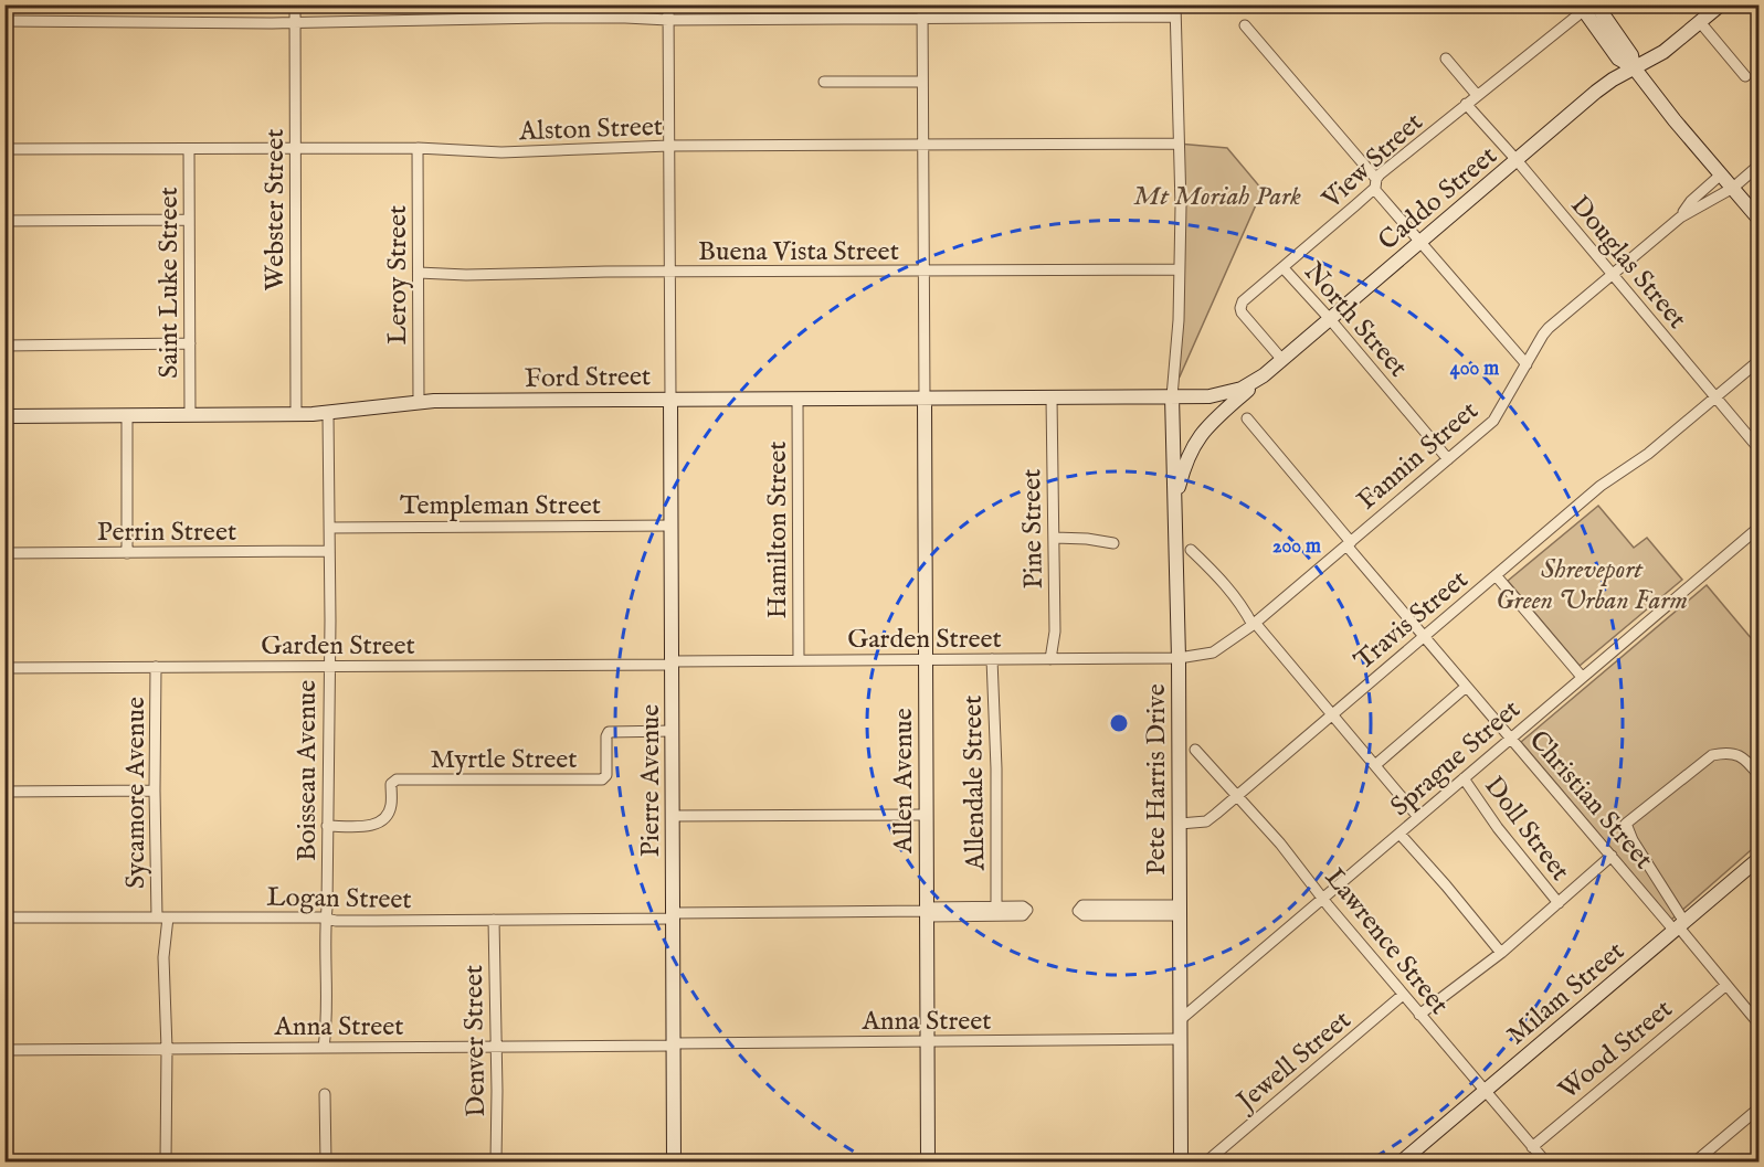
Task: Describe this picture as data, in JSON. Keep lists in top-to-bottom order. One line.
{"streets":{"main road":["Caddo Street","Ford Street","Pete Harris Drive","Pierre Avenue","Allen Avenue","Milam Street"],"street":["Alston Street","View Street","Webster Street","Buena Vista Street","Douglas Street","Leroy Street","Saint Luke Street","North Street","Fannin Street","Templeman Street","Pine Street","Hamilton Street","Perrin Street","Travis Street","Garden Street","Sprague Street","Myrtle Street","Boisseau Avenue","Allendale Street","Sycamore Avenue","Christian Street","Doll Street","Logan Street","Lawrence Street","Anna Street","Denver Street","Wood Street","Jewell Street"]},"crossings":[["Alston Street","Webster Street"],["Alston Street","Leroy Street"],["Alston Street","Saint Luke Street"],["View Street","Caddo Street"],["View Street","Douglas Street"],["View Street","North Street"],["Caddo Street","Douglas Street"],["Caddo Street","North Street"],["Caddo Street","Ford Street"],["Caddo Street","Pete Harris Drive"],["Webster Street","Ford Street"],["Buena Vista Street","Leroy Street"],["Douglas Street","Fannin Street"],["Douglas Street","Travis Street"],["Leroy Street","Ford Street"],["Saint Luke Street","Ford Street"],["North Street","Fannin Street"],["Ford Street","Pine Street"],["Ford Street","Hamilton Street"],["Ford Street","Boisseau Avenue"],["Ford Street","Pete Harris Drive"],["Ford Street","Pierre Avenue"],["Ford Street","Allen Avenue"],["Fannin Street","Garden Street"],["Fannin Street","Pete Harris Drive"],["Fannin Street","Christian Street"],["Templeman Street","Boisseau Avenue"],["Templeman Street","Pierre Avenue"],["Pine Street","Garden Street"],["Hamilton Street","Garden Street"],["Perrin Street","Boisseau Avenue"],["Travis Street","Pete Harris Drive"],["Travis Street","Christian Street"],["Travis Street","Lawrence Street"],["Garden Street","Boisseau Avenue"],["Garden Street","Pete Harris Drive"],["Garden Street","Pierre Avenue"],["Garden Street","Allen Avenue"],["Garden Street","Allendale Street"],["Garden Street","Sycamore Avenue"],["Sprague Street","Pete Harris Drive"],["Sprague Street","Christian Street"],["Sprague Street","Doll Street"],["Sprague Street","Lawrence Street"],["Myrtle Street","Boisseau Avenue"],["Myrtle Street","Pierre Avenue"],["Boisseau Avenue","Logan Street"],["Boisseau Avenue","Anna Street"],["Pete Harris Drive","Anna Street"],["Pierre Avenue","Logan Street"],["Pierre Avenue","Anna Street"],["Allen Avenue","Logan Street"],["Allen Avenue","Anna Street"],["Allendale Street","Logan Street"],["Sycamore Avenue","Logan Street"],["Sycamore Avenue","Anna Street"],["Christian Street","Milam Street"],["Logan Street","Denver Street"],["Lawrence Street","Milam Street"],["Lawrence Street","Wood Street"],["Lawrence Street","Jewell Street"],["Anna Street","Denver Street"]],"parks":["Mt Moriah Park","Shreveport Green Urban Farm"],"rings":["400 m","200 m"]}
